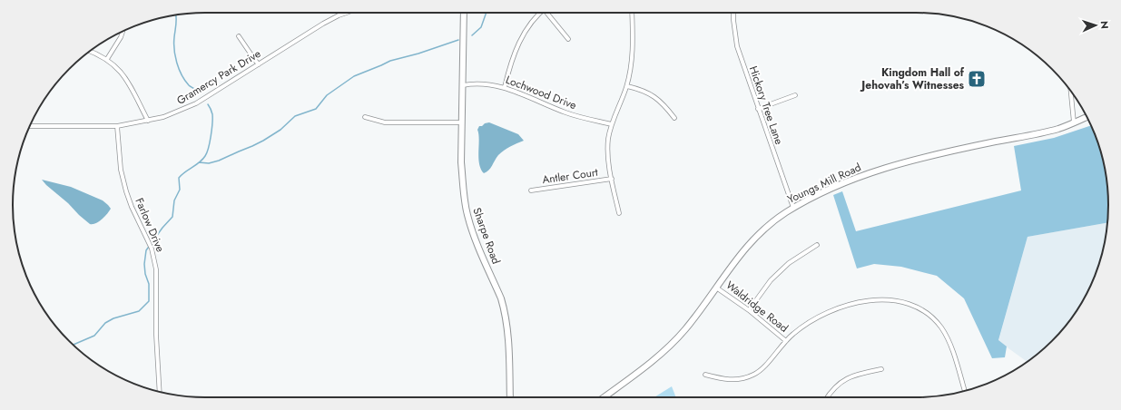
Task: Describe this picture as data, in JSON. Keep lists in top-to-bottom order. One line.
{"streets":{"street":["Gramercy Park Drive","Lochwood Drive","Hickory Tree Lane","Antler Court","Youngs Mill Road","Farlow Drive","Sharpe Road","Waldridge Road"]},"crossings":[["Gramercy Park Drive","Farlow Drive"],["Lochwood Drive","Sharpe Road"],["Hickory Tree Lane","Youngs Mill Road"],["Youngs Mill Road","Waldridge Road"]],"places":{"church":["Kingdom Hall of Jehovah’s Witnesses"]},"north":"right"}
